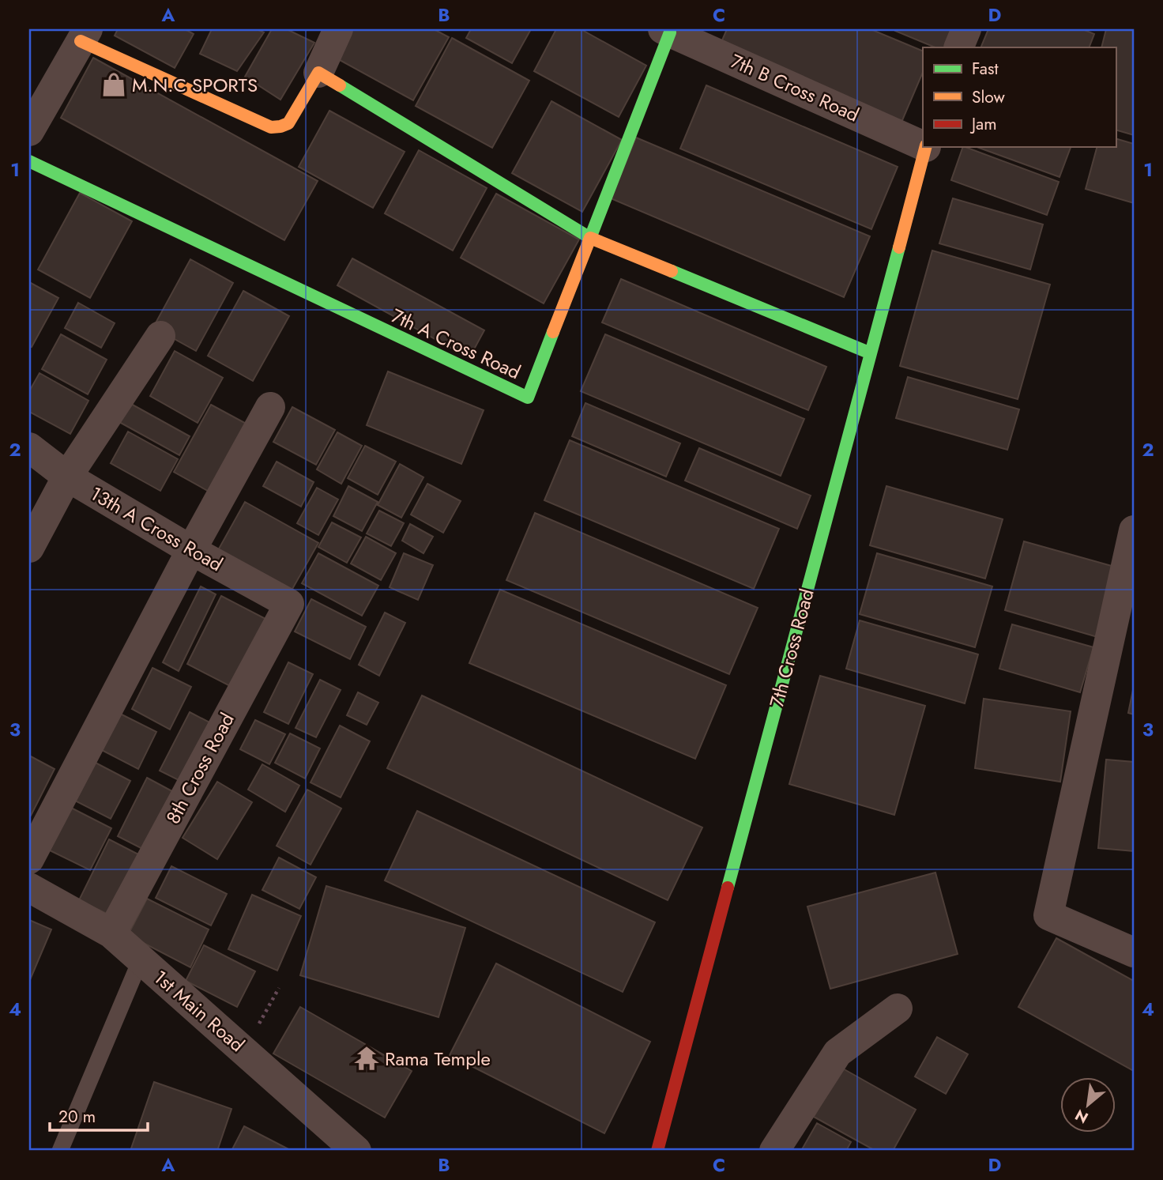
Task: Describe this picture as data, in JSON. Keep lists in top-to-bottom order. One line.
{"streets":{"street":["7th B Cross Road","7th A Cross Road","13th A Cross Road","7th Cross Road","8th Cross Road","1st Main Road"]},"crossings":[["13th A Cross Road","8th Cross Road"],["8th Cross Road","1st Main Road"]],"places":{"shop":["M.N.C SPORTS"],"temple":["Rama Temple"]},"legend":["Fast","Slow","Jam"],"scale_bar":"20 m","north":"bottom left","grid":{"columns":["A","B","C","D"],"rows":["1","2","3","4"]}}
